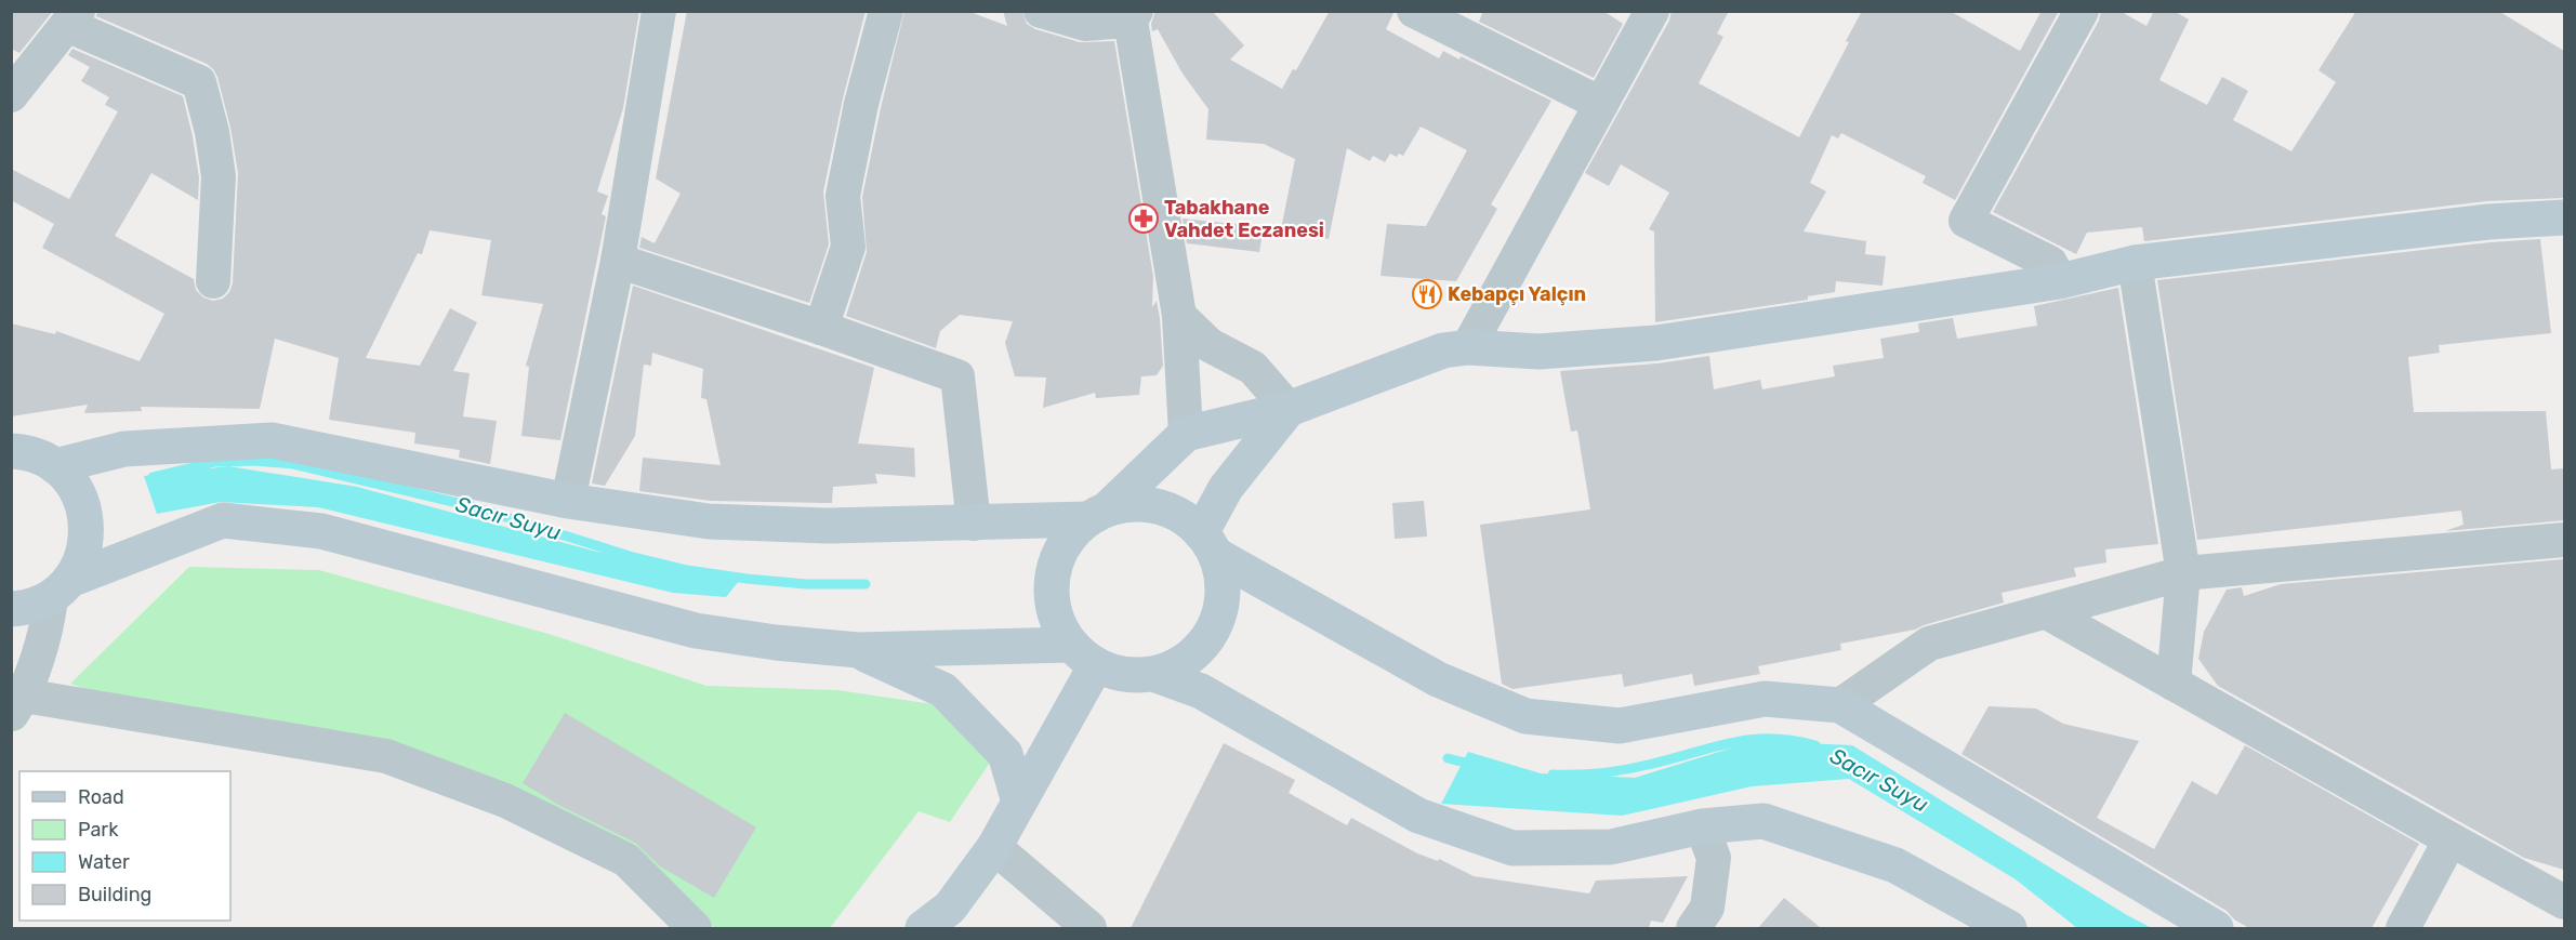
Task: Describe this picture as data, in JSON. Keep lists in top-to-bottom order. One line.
{"water":["Sacır Suyu"],"places":{"pharmacy":["Tabakhane Vahdet Eczanesi"],"restaurant":["Kebapçı Yalçın"]},"legend":["Road","Park","Water","Building"]}
